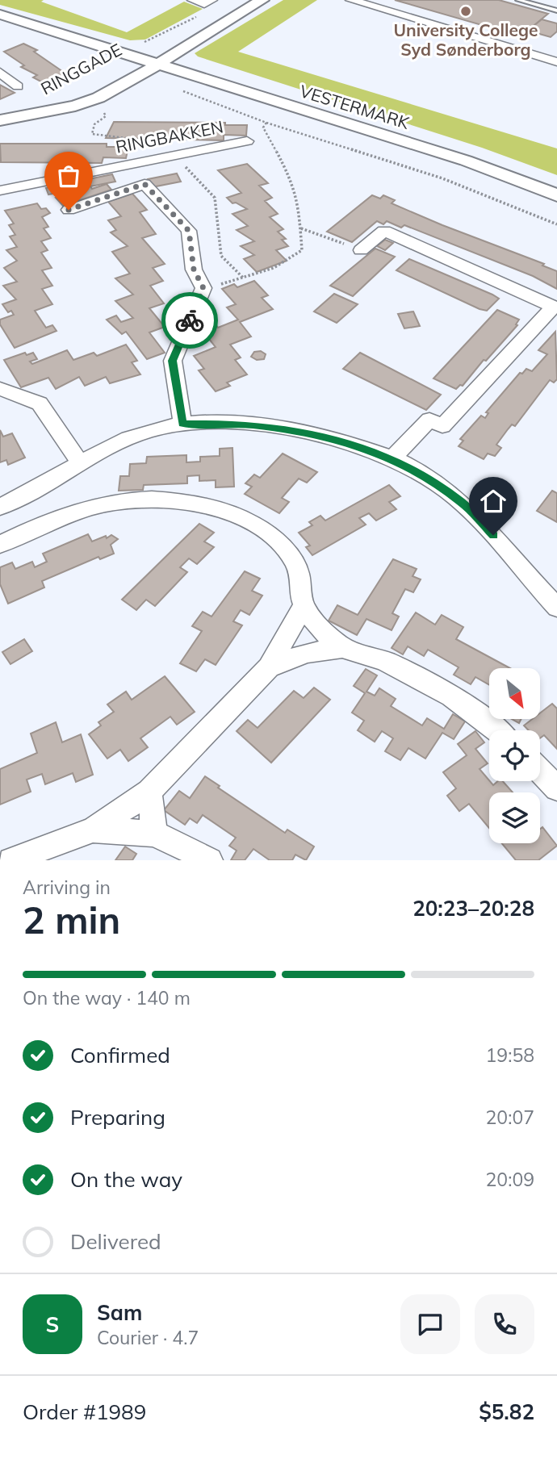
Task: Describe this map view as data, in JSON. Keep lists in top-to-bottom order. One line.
{"streets":{"street":["RINGGADE","VESTERMARK","RINGBAKKEN"]},"crossings":[["RINGGADE","VESTERMARK"]],"places":["University College Syd Sønderborg"],"north":"bottom right","page":{"heading":["2 min","Arriving in","20:23–20:28"],"panel":["Sam","Courier · 4.7","Order #1989","$5.82"],"bar":"On the way · 140 m","list":[["Confirmed","19:58"],["Preparing","20:07"],["On the way","20:09"],"Delivered"],"round":"S"}}
